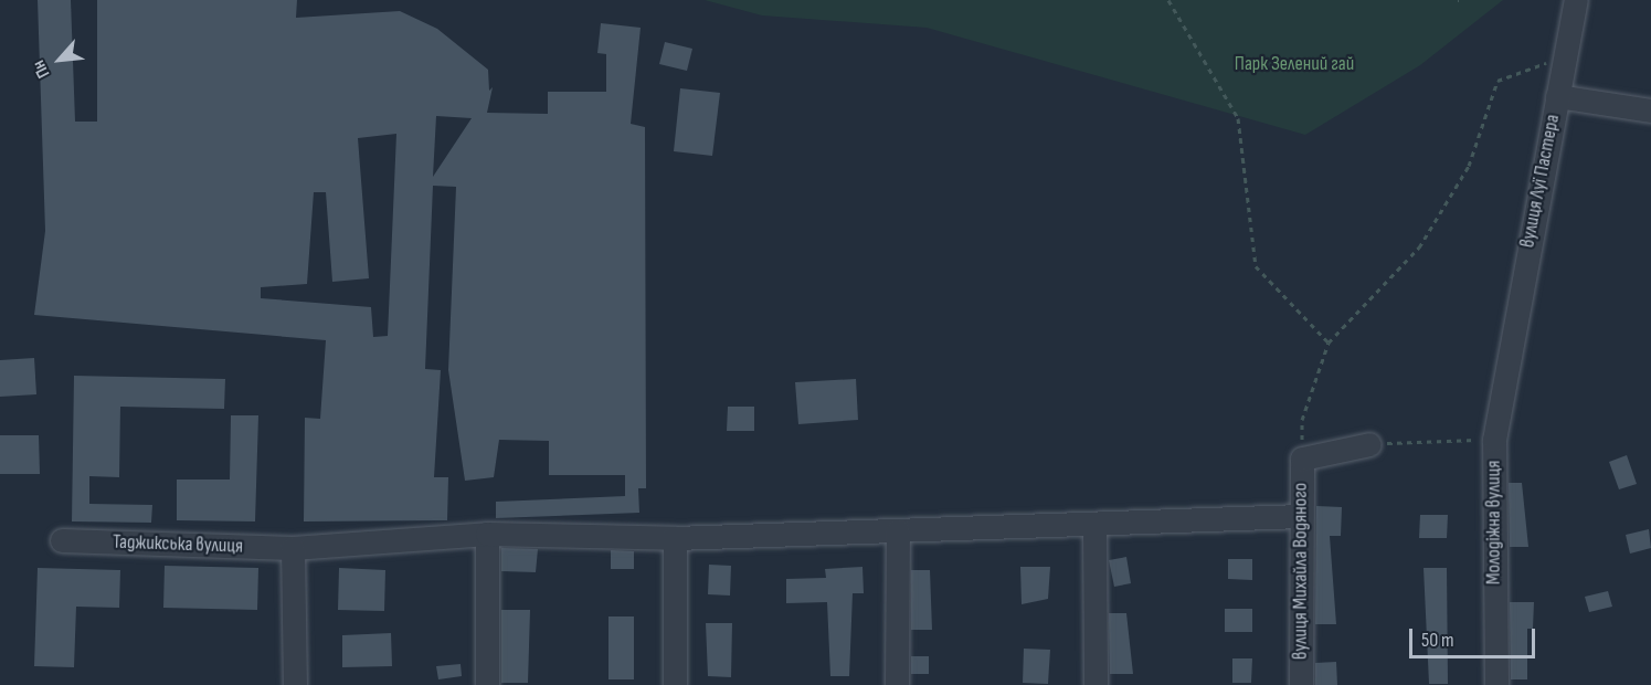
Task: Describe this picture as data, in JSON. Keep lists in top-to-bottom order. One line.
{"streets":{"street":["вулиця Луї Пастера","Молодіжна вулиця","Таджикська вулиця","вулиця Михайла Водяного"]},"crossings":[["вулиця Луї Пастера","Молодіжна вулиця"],["Таджикська вулиця","вулиця Михайла Водяного"]],"parks":["Парк Зелений гай"],"scale_bar":"50 m","north":"bottom left"}
